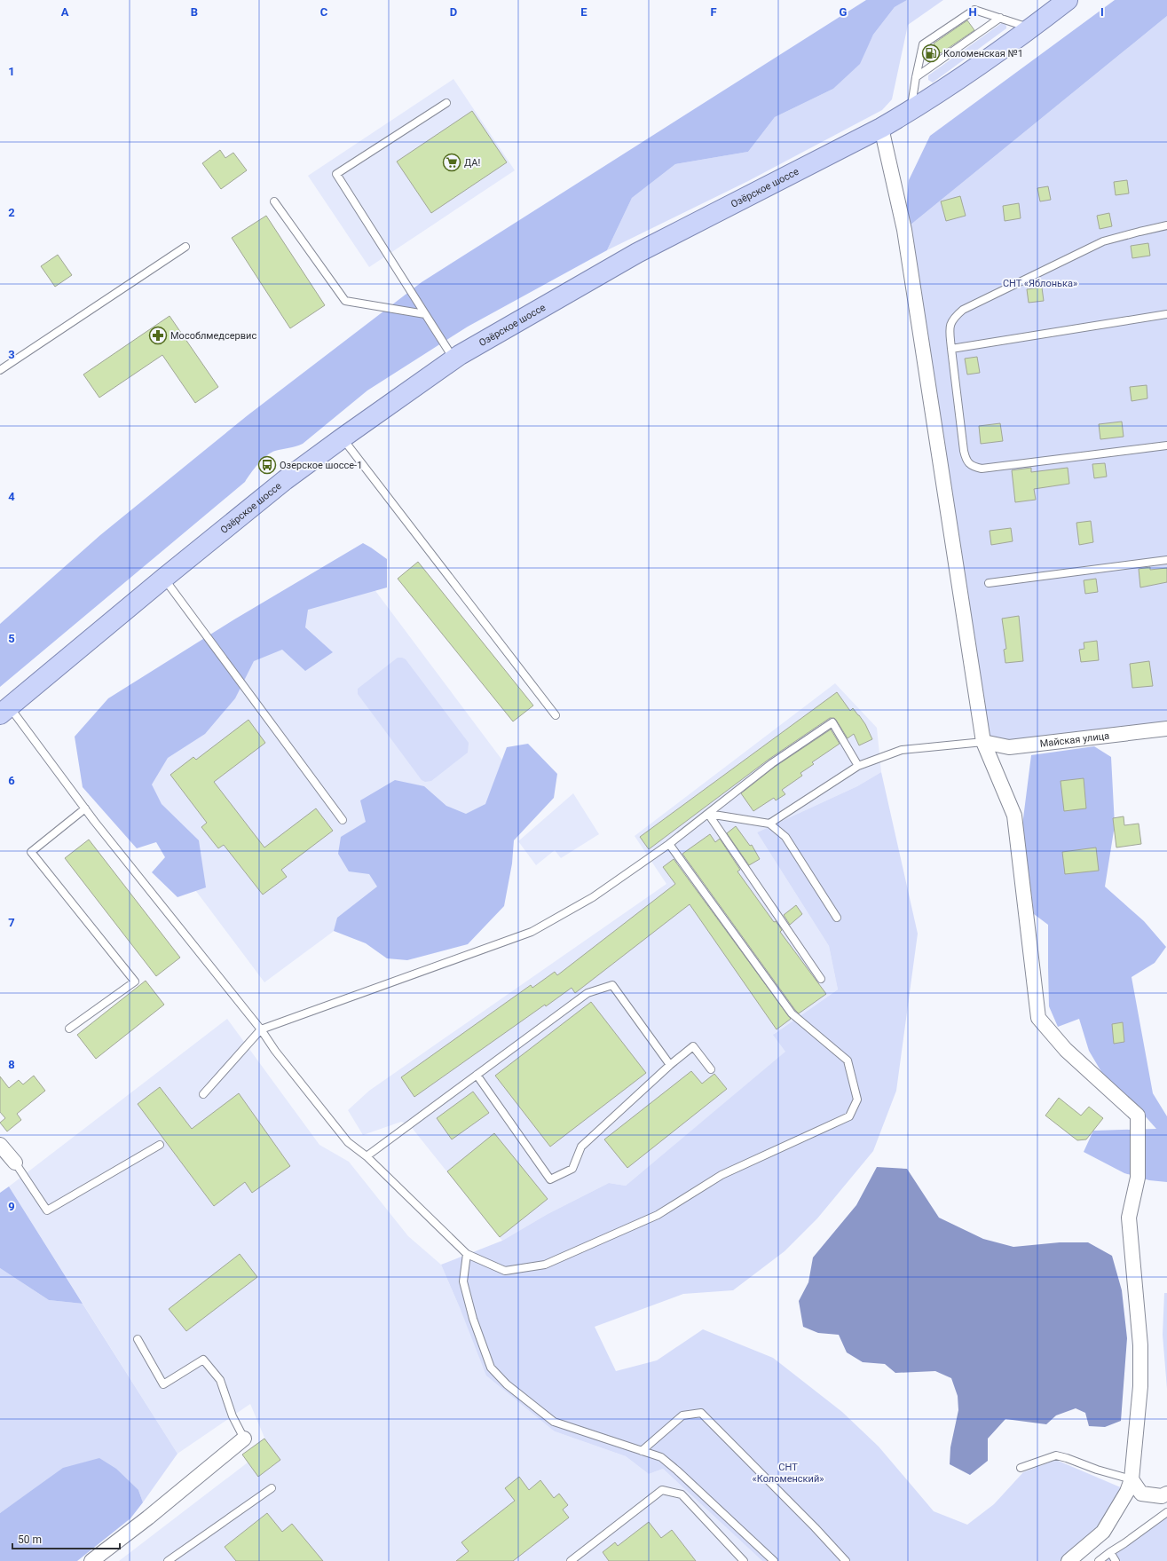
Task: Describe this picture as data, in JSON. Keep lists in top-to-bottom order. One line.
{"streets":{"main road":["Озёрское шоссе"],"street":["Майская улица"]},"parks":["СНТ «Яблонька»","СНТ «Коломенский»"],"places":{"fuel station":["Коломенская №1"],"supermarket":["ДА!"],"pharmacy":["Мособлмедсервис"],"bus stop":["Озерское шоссе-1"]},"scale_bar":"50 m","grid":{"columns":["A","B","C","D","E","F","G","H","I"],"rows":["1","2","3","4","5","6","7","8","9"]}}
